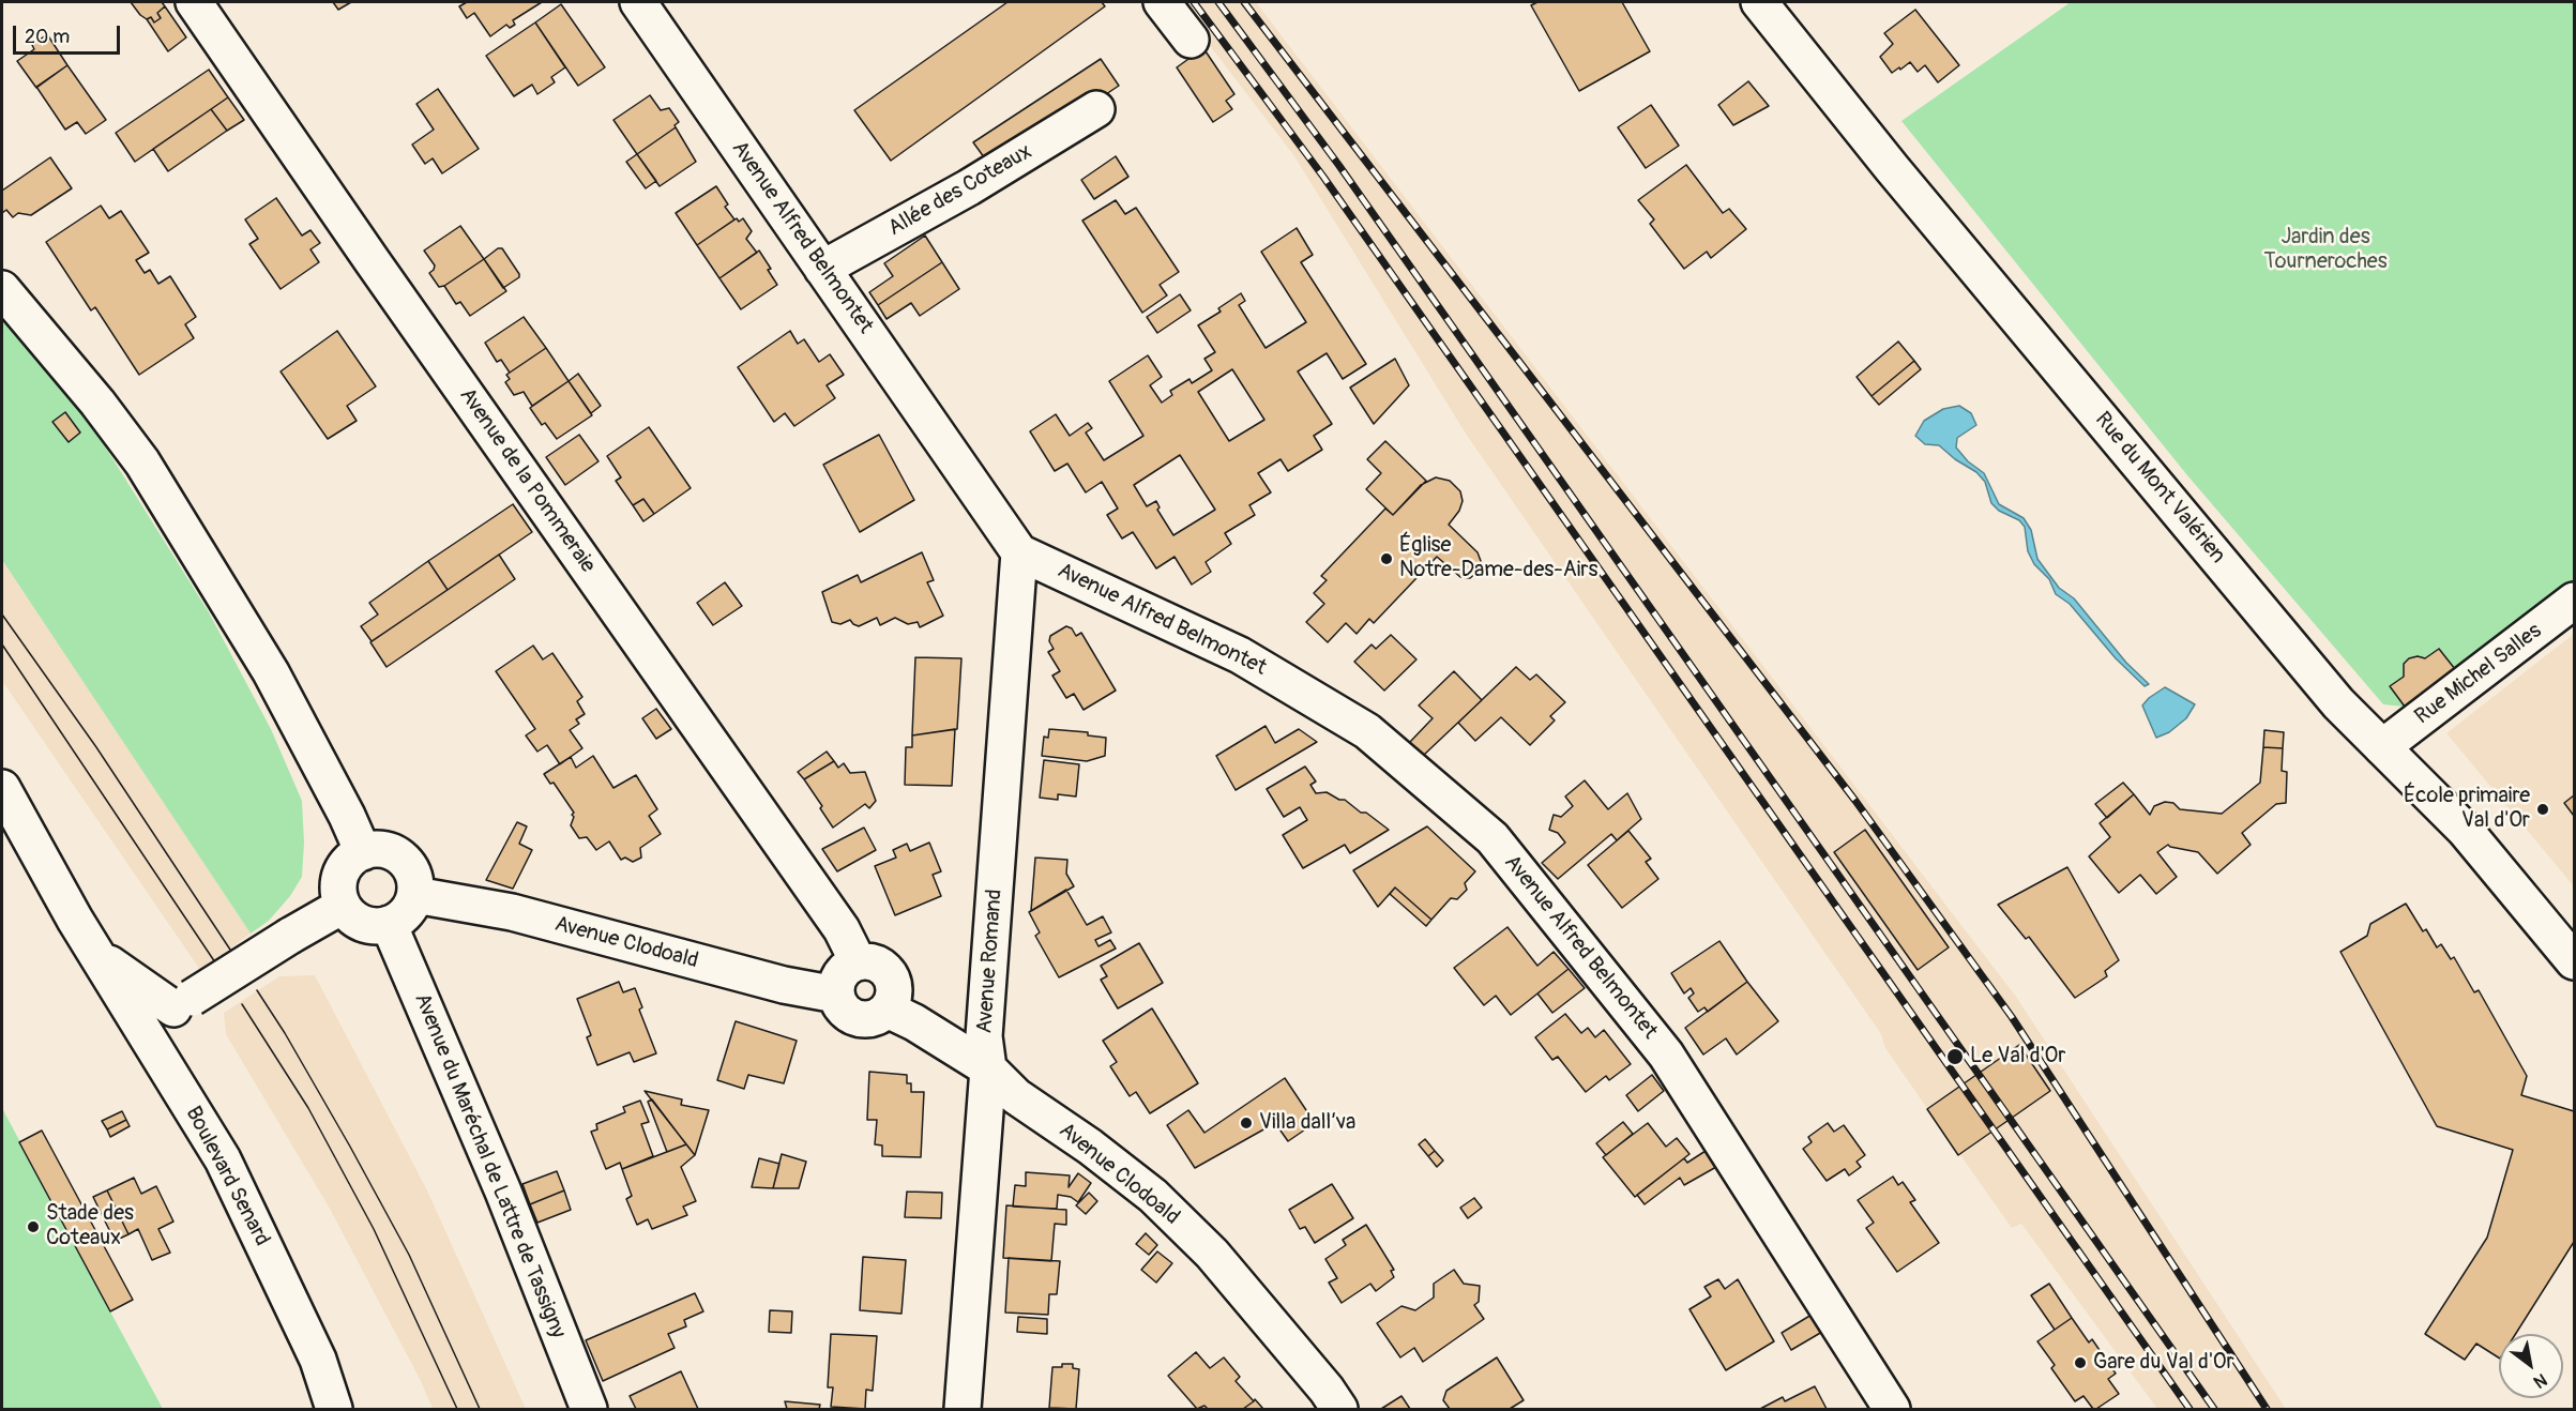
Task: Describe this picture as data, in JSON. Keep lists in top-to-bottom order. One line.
{"streets":{"street":["Allée des Coteaux","Avenue Alfred Belmontet","Avenue de la Pommeraie","Rue du Mont Valérien","Rue Michel Salles","Avenue Clodoald","Avenue Romand","Avenue du Maréchal de Lattre de Tassigny","Boulevard Senard"]},"crossings":[["Allée des Coteaux","Avenue Alfred Belmontet"],["Avenue Alfred Belmontet","Avenue Romand"],["Avenue de la Pommeraie","Avenue Clodoald"],["Rue du Mont Valérien","Rue Michel Salles"],["Avenue Clodoald","Avenue Romand"],["Avenue Clodoald","Avenue du Maréchal de Lattre de Tassigny"]],"parks":["Jardin des Tourneroches"],"places":["Église Notre-Dame-des-Airs","École primaire Val d'Or","Le Val d'Or","Villa dall’va","Stade des Coteaux","Gare du Val d'Or"],"scale_bar":"20 m","north":"bottom right"}
